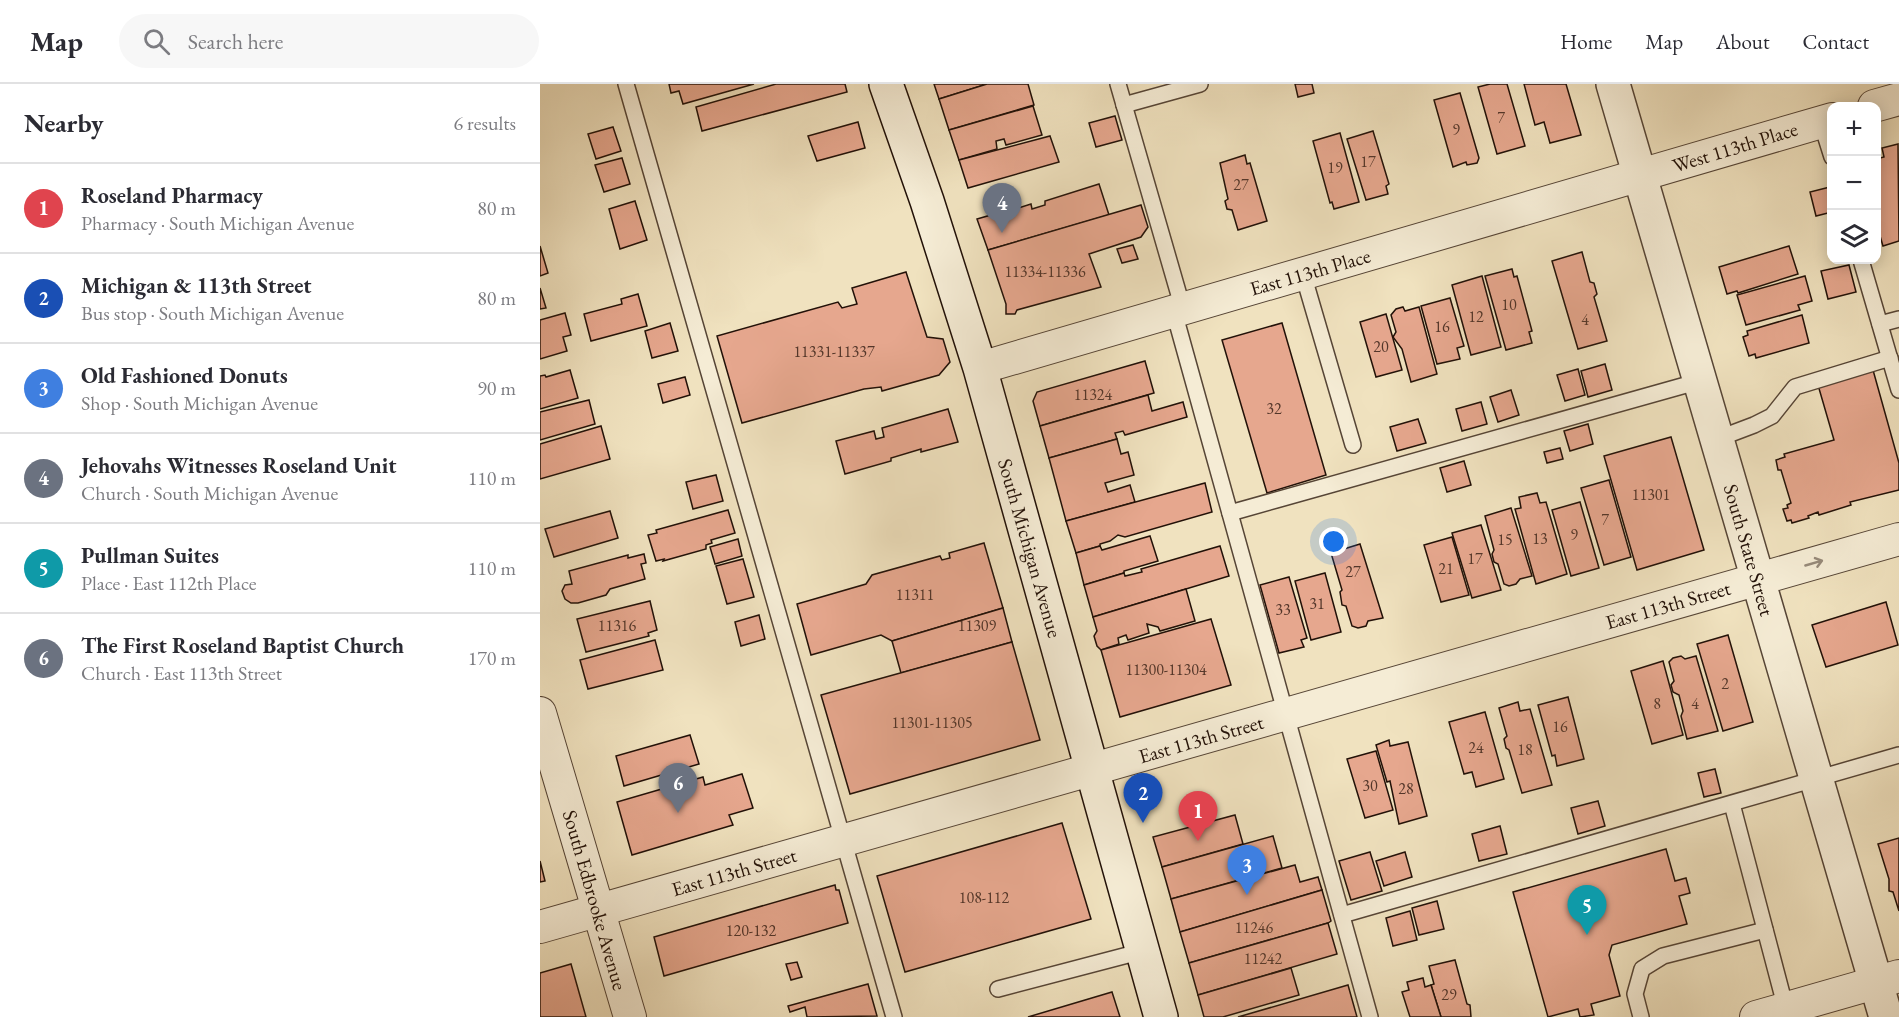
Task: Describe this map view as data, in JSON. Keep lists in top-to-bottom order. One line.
{"streets":{"street":["West 113th Place","East 113th Place","South Michigan Avenue","South State Street","East 113th Street","South Edbrooke Avenue"]},"crossings":[["West 113th Place","East 113th Place"],["West 113th Place","South State Street"],["East 113th Place","South Michigan Avenue"],["East 113th Place","South State Street"],["South Michigan Avenue","East 113th Street"],["South State Street","East 113th Street"],["East 113th Street","South Edbrooke Avenue"]],"house_numbers":["7","9","17","19","27","11334-11336","10","12","4","16","20","11331-11337","11324","32","11301","7","9","13","15","17","21","27","11311","31","33","11316","11309","11300-11304","2","8","4","11301-11305","16","24","18","30","28","108-112","11246","120-132","11242","29"],"page":{"header":"Map","search":"Search here","nav":["Home","Map","About","Contact"],"heading":["Nearby","6 results"],"map_buttons":["+","−"],"list":[{"mark":"1","name":"Roseland Pharmacy","note":"Pharmacy · South Michigan Avenue","value":"80 m"},{"mark":"2","name":"Michigan & 113th Street","note":"Bus stop · South Michigan Avenue","value":"80 m"},{"mark":"3","name":"Old Fashioned Donuts","note":"Shop · South Michigan Avenue","value":"90 m"},{"mark":"4","name":"Jehovahs Witnesses Roseland Unit","note":"Church · South Michigan Avenue","value":"110 m"},{"mark":"5","name":"Pullman Suites","note":"Place · East 112th Place","value":"110 m"},{"mark":"6","name":"The First Roseland Baptist Church","note":"Church · East 113th Street","value":"170 m"}],"pins":["4","6","2","1","3","5"]}}
